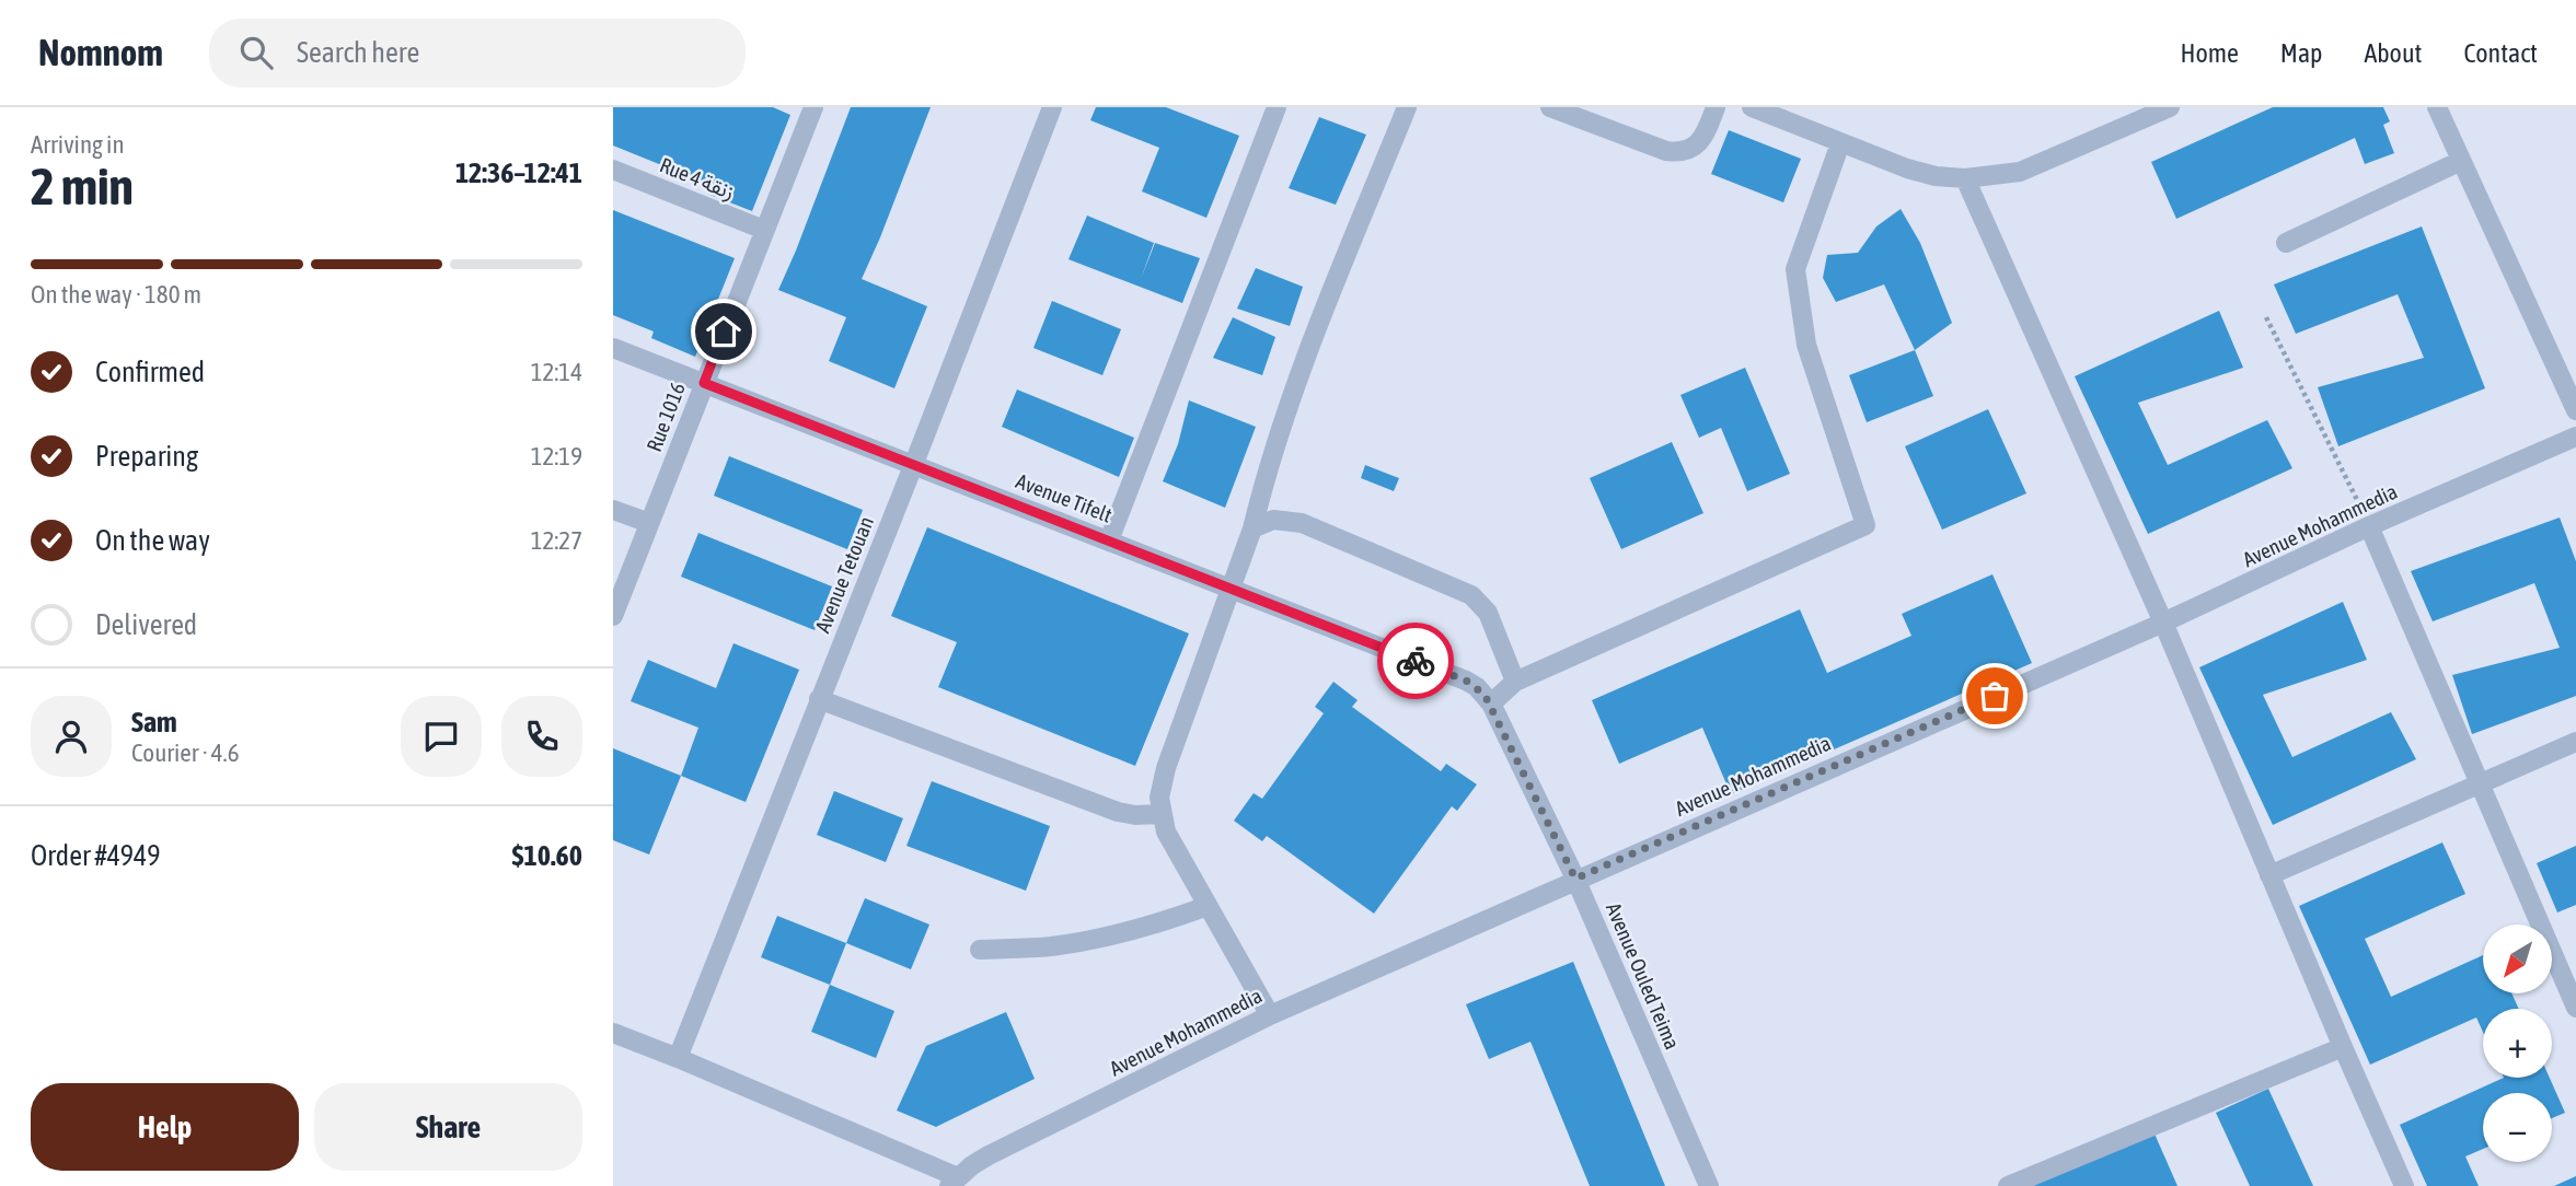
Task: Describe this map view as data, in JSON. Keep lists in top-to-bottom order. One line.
{"streets":{"street":["Rue 4 زنقة","Rue 1016","Avenue Tifelt","Avenue Mohammedia","Avenue Tetouan","Avenue Ouled Teima"]},"crossings":[["Rue 4 زنقة","Rue 1016"],["Rue 1016","Avenue Tifelt"],["Avenue Tifelt","Avenue Tetouan"],["Avenue Tifelt","Avenue Ouled Teima"],["Avenue Mohammedia","Avenue Ouled Teima"]],"north":"bottom left","page":{"header":"Nomnom","search":"Search here","nav":["Home","Map","About","Contact"],"heading":["2 min","Arriving in","12:36–12:41"],"panel":["Sam","Courier · 4.6","Order #4949","$10.60"],"bar":"On the way · 180 m","list":[["Confirmed","12:14"],["Preparing","12:19"],["On the way","12:27"],"Delivered"],"map_buttons":["+","−"],"buttons":["Help","Share"]}}
